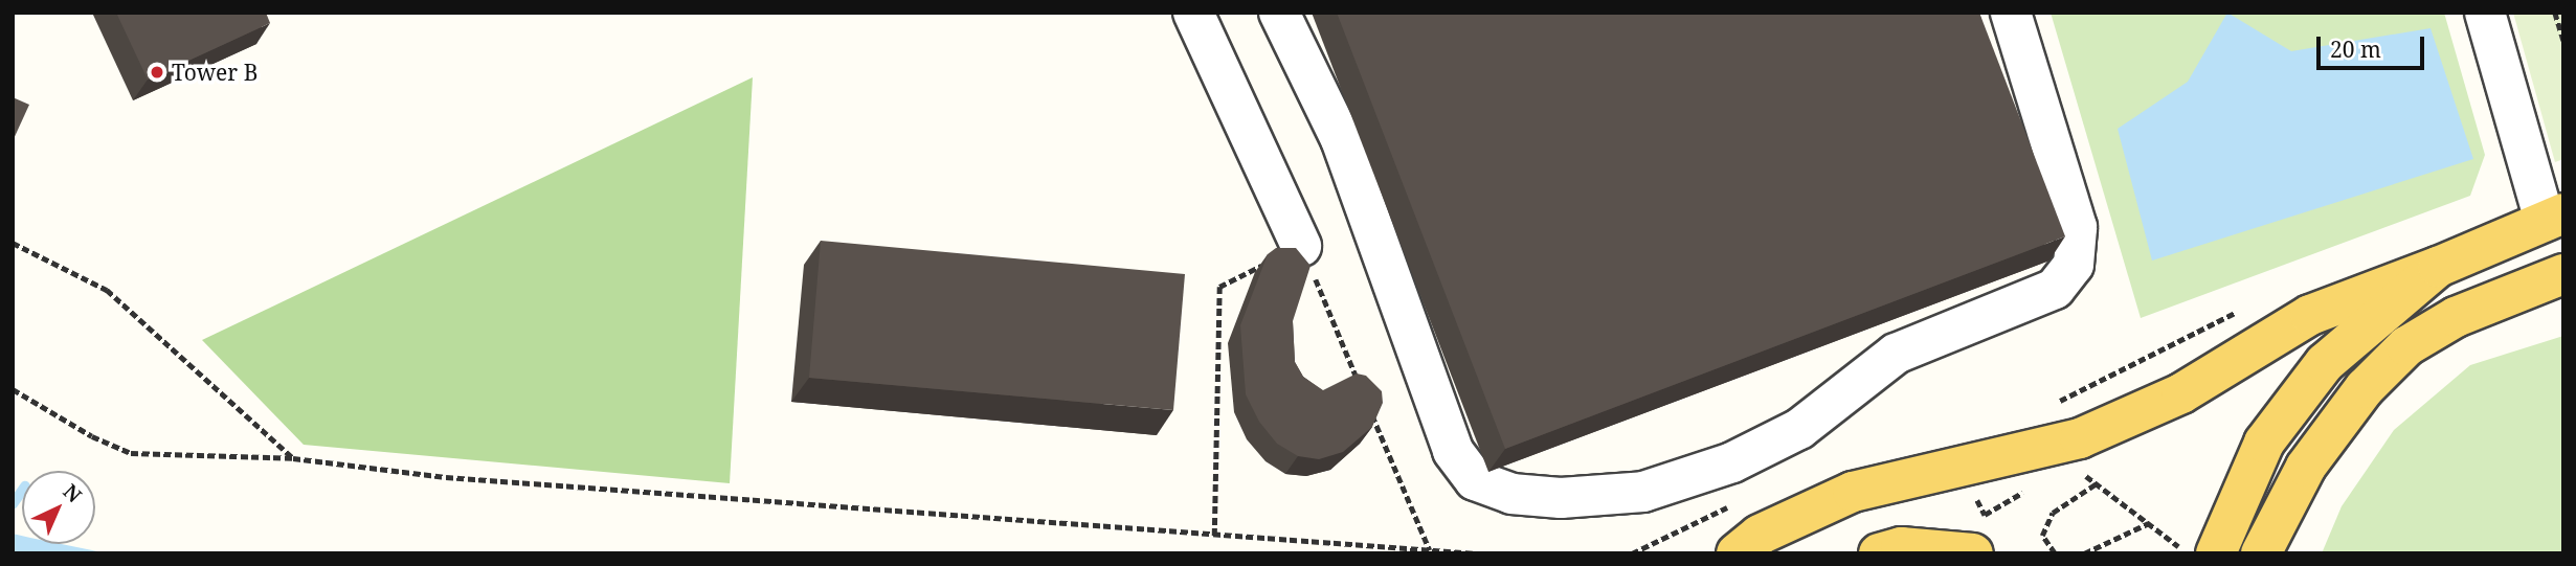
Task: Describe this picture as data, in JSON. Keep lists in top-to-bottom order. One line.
{"places":["Tower B"],"scale_bar":"20 m","north":"top right"}
